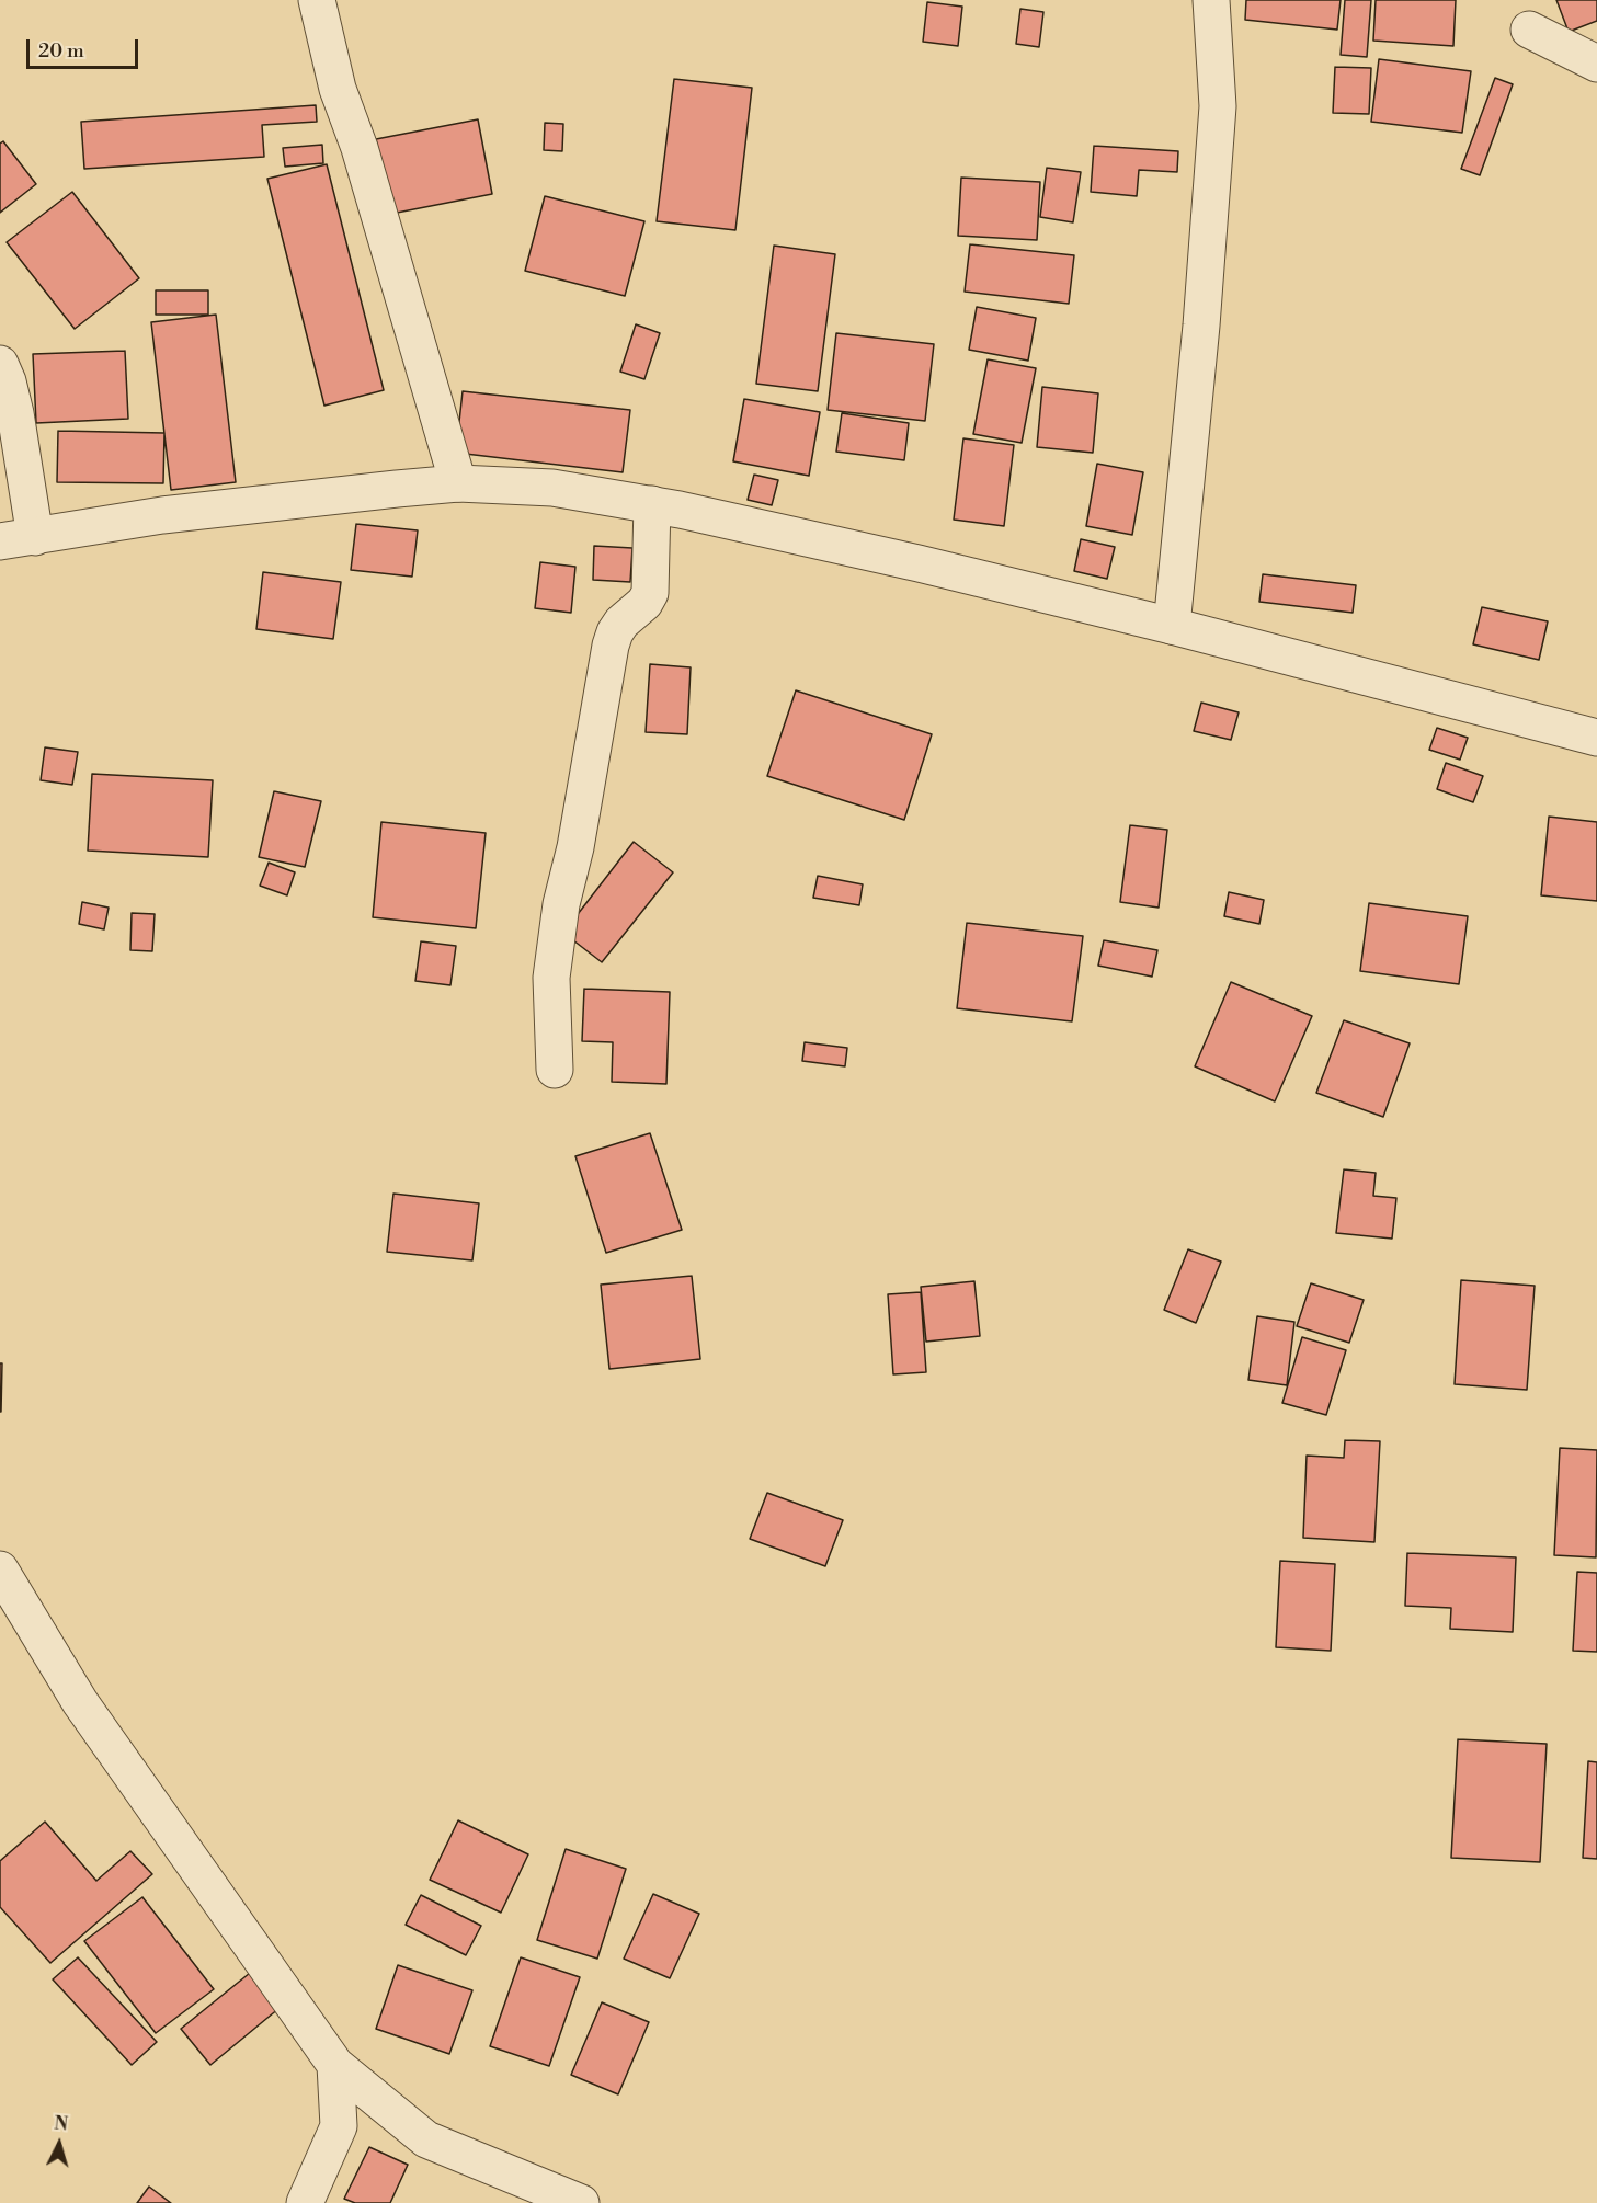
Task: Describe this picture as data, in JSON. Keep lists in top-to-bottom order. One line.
{"scale_bar":"20 m","north":"top"}
